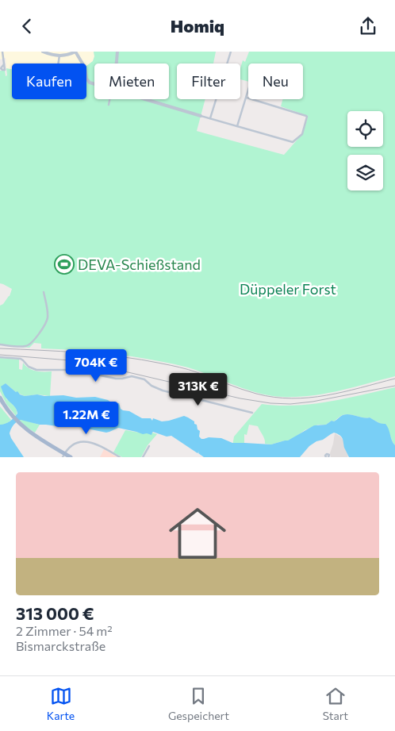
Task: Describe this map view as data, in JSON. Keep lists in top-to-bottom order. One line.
{"parks":["Düppeler Forst"],"places":{"sports":["DEVA-Schießstand"]},"page":{"header":"Homiq","chip":["Kaufen","Mieten","Filter","Neu"],"price":["704K €","313K €","1.22M €"],"list":[{"name":"313 000 €","note":"2 Zimmer · 54 m² · Bismarckstraße"}],"tabs":["Karte","Gespeichert","Start"]}}
